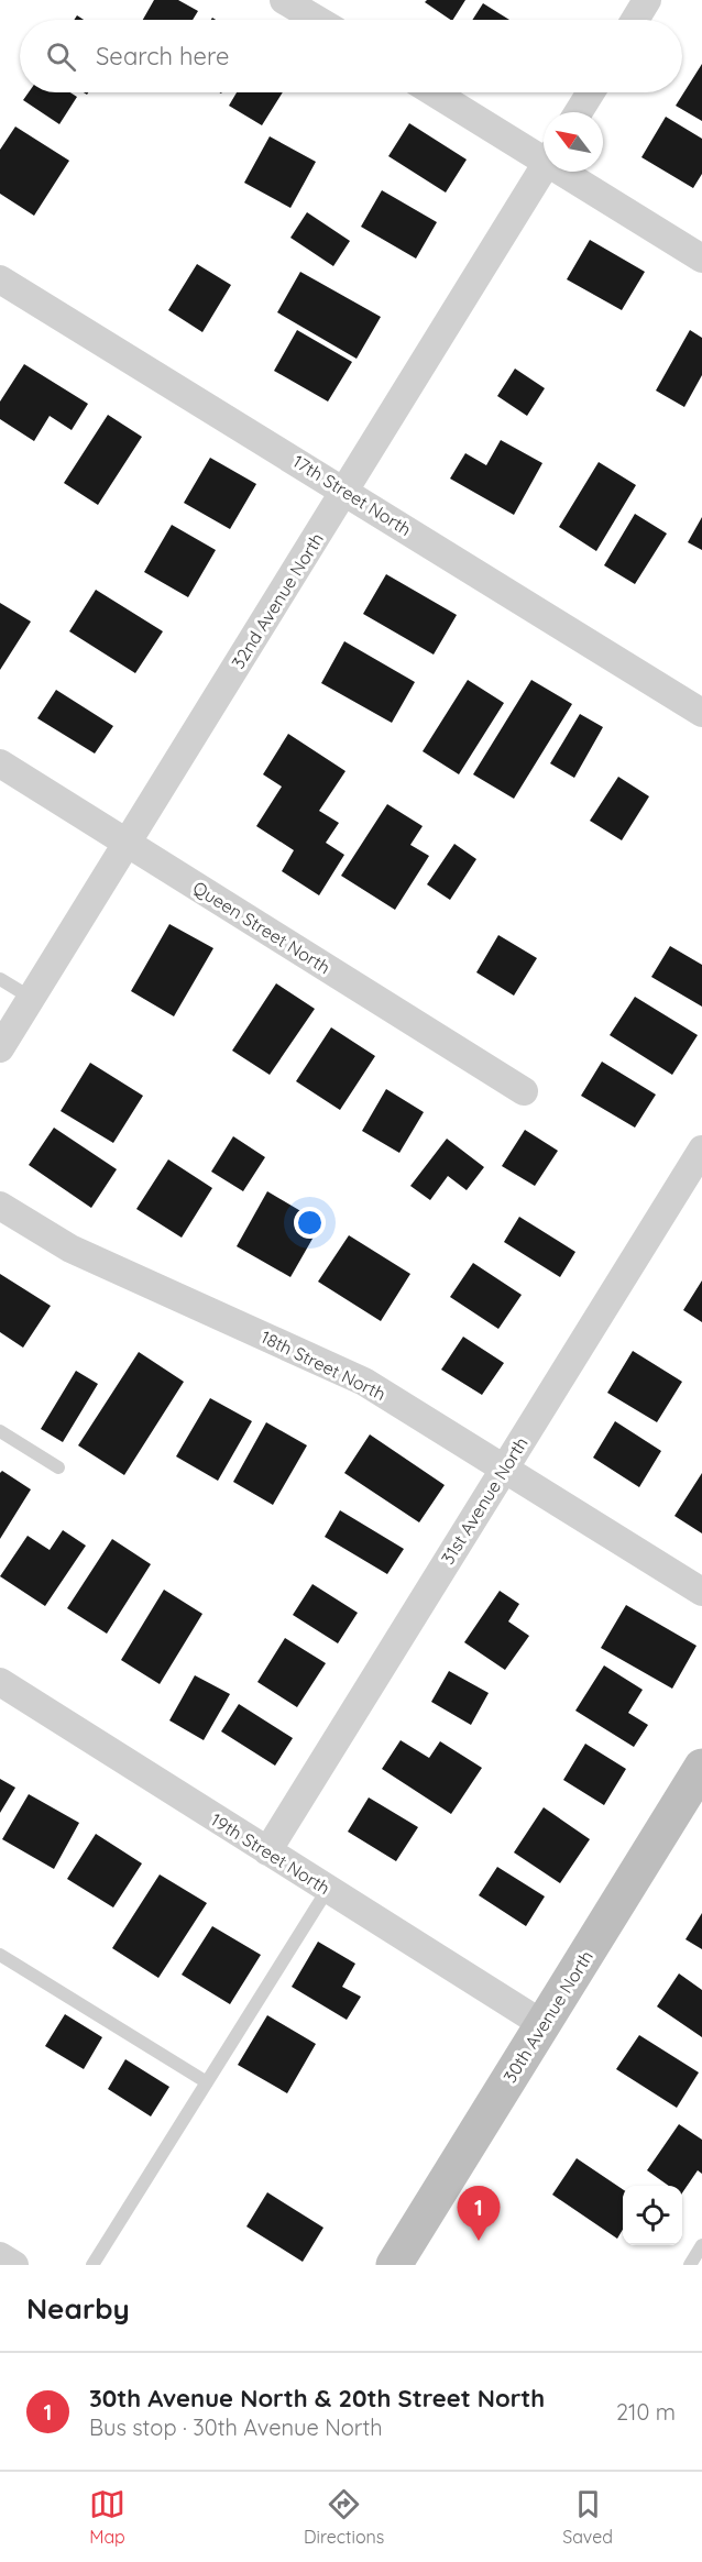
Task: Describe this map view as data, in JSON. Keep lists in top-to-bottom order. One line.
{"streets":{"street":["17th Street North","32nd Avenue North","Queen Street North","18th Street North","31st Avenue North","19th Street North","30th Avenue North"]},"crossings":[["17th Street North","32nd Avenue North"],["32nd Avenue North","Queen Street North"],["18th Street North","31st Avenue North"],["31st Avenue North","19th Street North"],["19th Street North","30th Avenue North"]],"north":"top left","page":{"search":"Search here","pins":"1","heading":"Nearby","list":[{"mark":"1","name":"30th Avenue North & 20th Street North","note":"Bus stop · 30th Avenue North","value":"210 m"}],"nav":["Map","Directions","Saved"]}}
